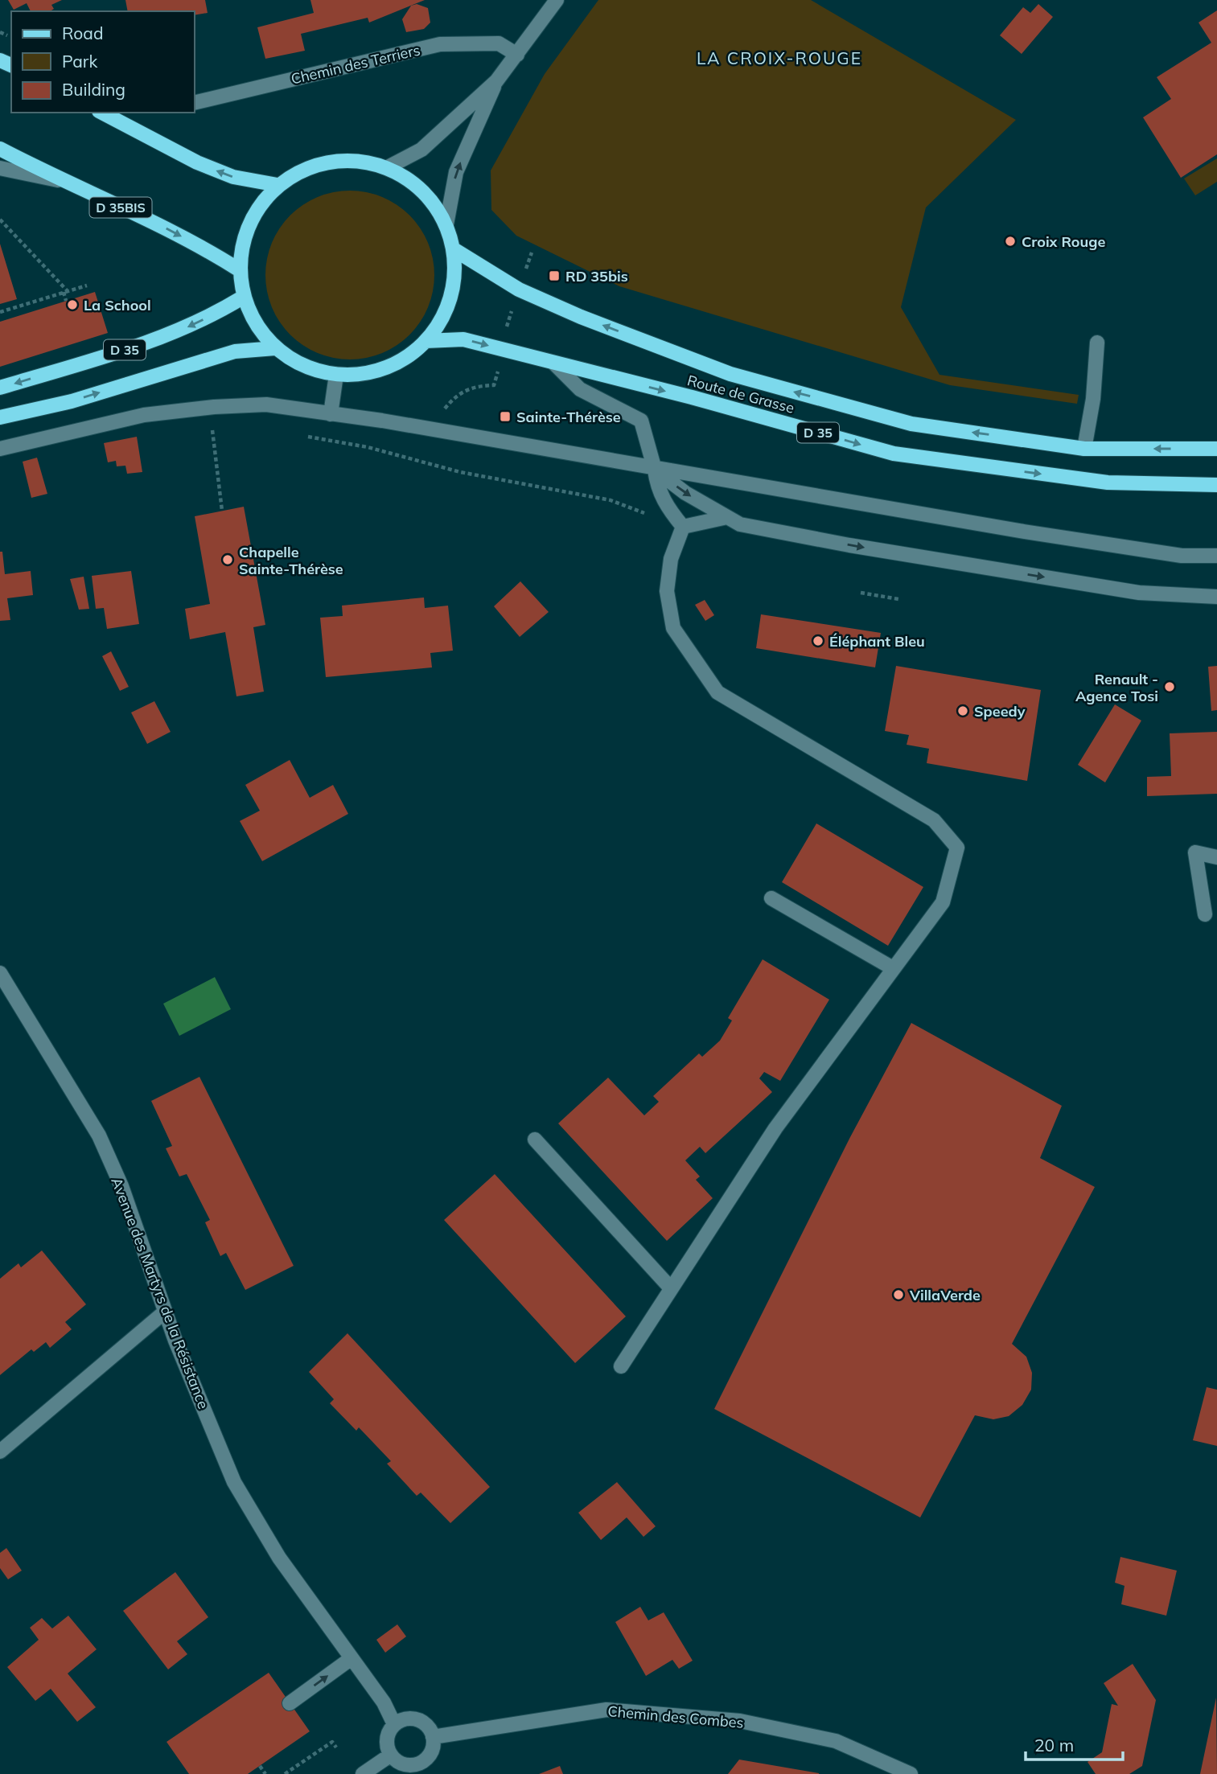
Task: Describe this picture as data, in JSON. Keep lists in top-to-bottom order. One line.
{"streets":{"main road":["D 35BIS","D 35","Route de Grasse"],"street":["Chemin des Terriers","Avenue des Martyrs de la Résistance","Chemin des Combes"]},"crossings":[["Avenue des Martyrs de la Résistance","Chemin des Combes"]],"districts":["LA CROIX-ROUGE"],"places":{"other":["Croix Rouge","La School","Chapelle Sainte-Thérèse","Éléphant Bleu","Renault - Agence Tosi","Speedy","VillaVerde"],"transit":["RD 35bis","Sainte-Thérèse"]},"legend":["Road","Park","Building"],"scale_bar":"20 m"}
